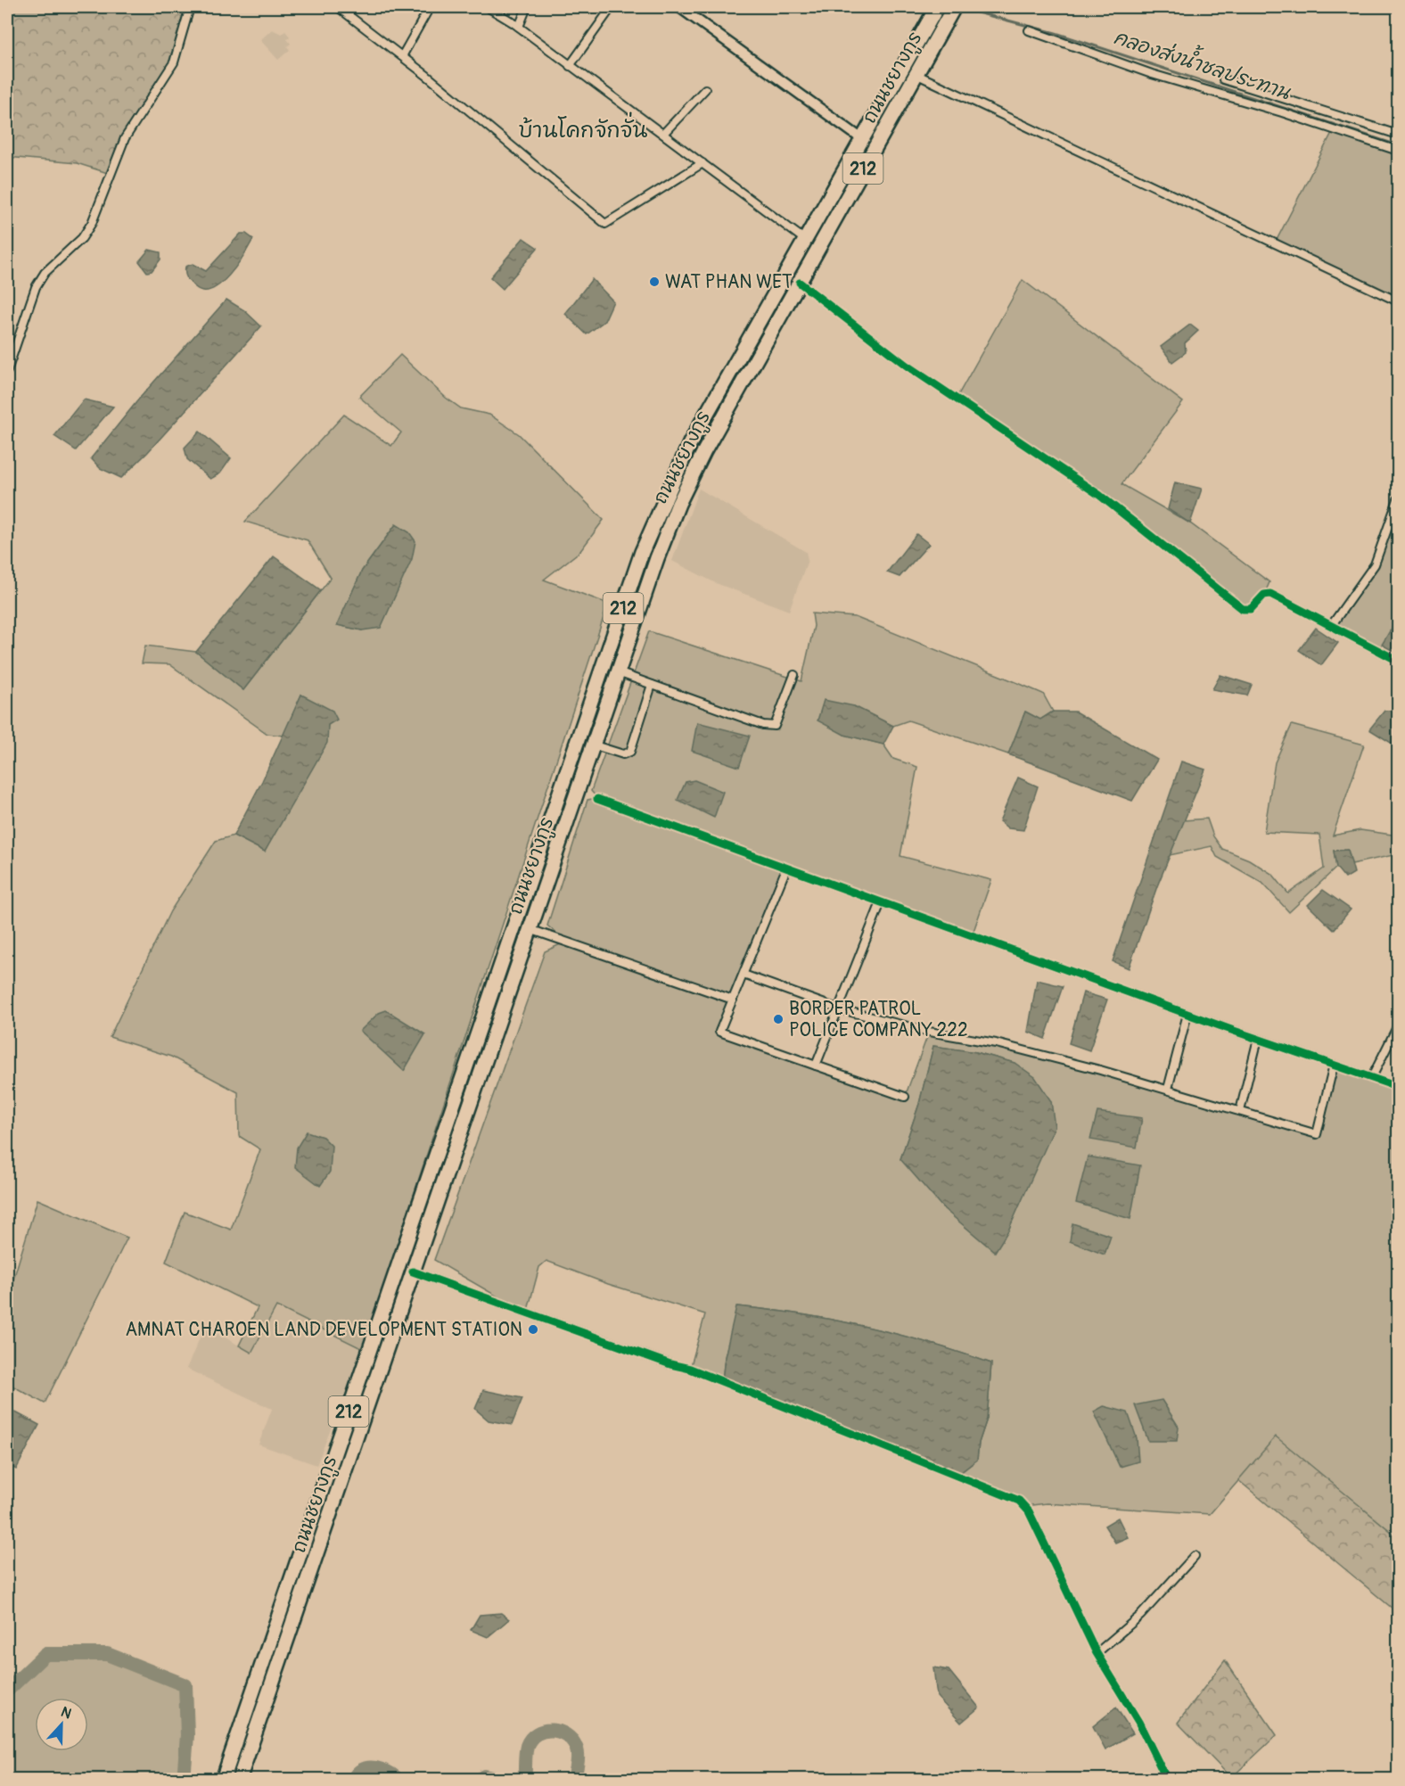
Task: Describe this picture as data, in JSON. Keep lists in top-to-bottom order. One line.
{"streets":{"highway":["ถนนชยางกูร","212"]},"districts":["บ้านโคกจักจั่น"],"water":["คลองส่งน้ำชลประทาน"],"places":["WAT PHAN WET","BORDER PATROL POLICE COMPANY 222","AMNAT CHAROEN LAND DEVELOPMENT STATION"],"north":"top"}
